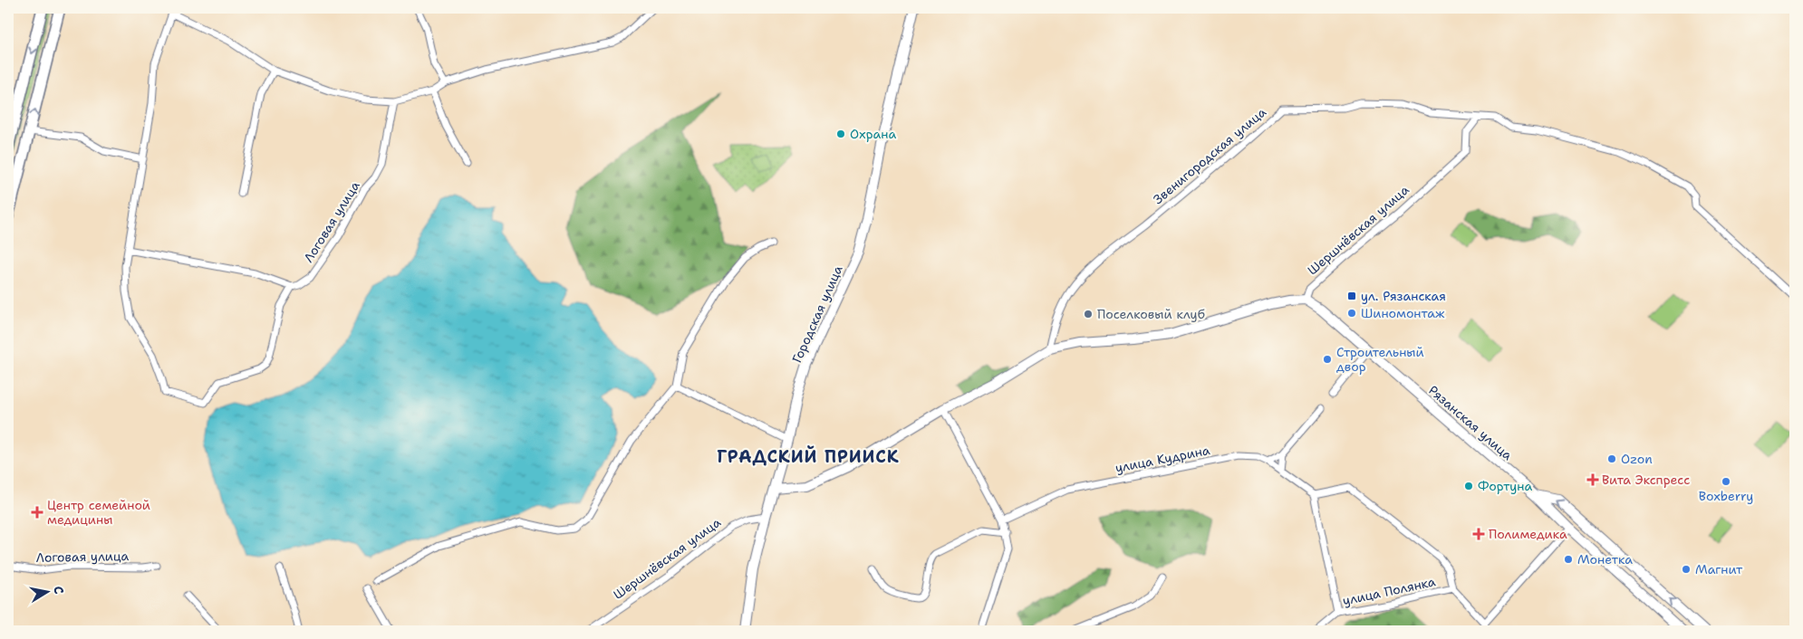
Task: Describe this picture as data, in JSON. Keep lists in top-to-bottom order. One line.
{"streets":{"street":["Звенигородская улица","Логовая улица","Шершнёвская улица","Городская улица","Рязанская улица","улица Кудрина","улица Полянка"]},"crossings":[["Звенигородская улица","Шершнёвская улица"],["Шершнёвская улица","Городская улица"],["Шершнёвская улица","Рязанская улица"],["Рязанская улица","улица Полянка"]],"districts":["ГРАДСКИЙ ПРИИСК"],"places":{"other":["Охрана","Шиномонтаж","Поселковый клуб","Строительный двор","Ozon","Boxberry","Фортуна","Монетка","Магнит"],"transit":["ул. Рязанская"],"health":["Вита Экспресс","Центр семейной медицины","Полимедика"]},"north":"right"}
